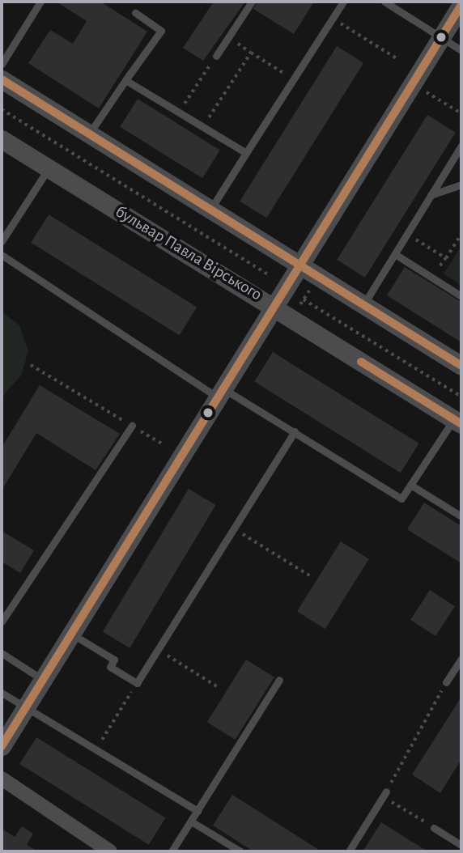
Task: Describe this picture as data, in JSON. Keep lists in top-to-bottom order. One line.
{"streets":{"street":["бульвар Павла Вірського"]}}
